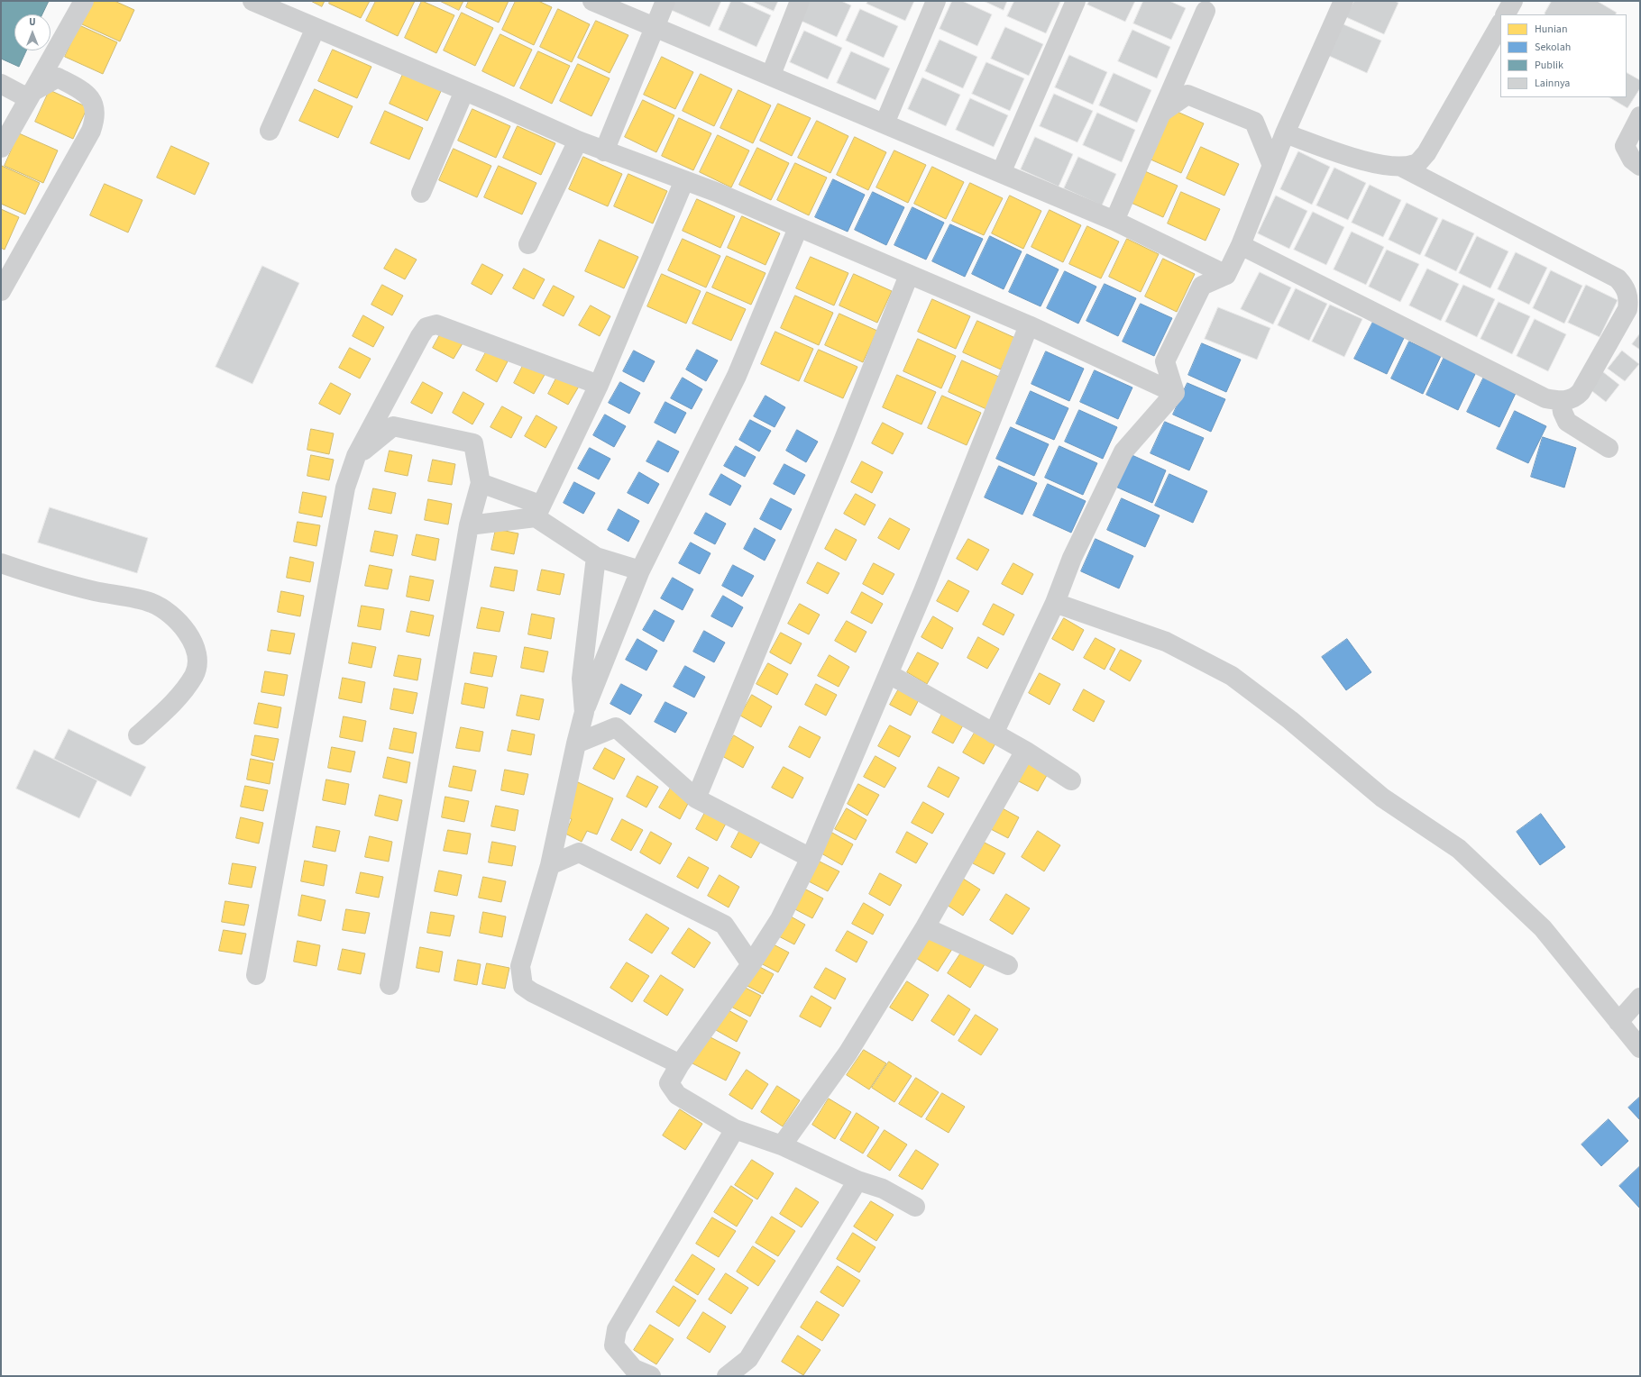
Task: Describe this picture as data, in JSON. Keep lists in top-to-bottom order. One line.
{"legend":["Hunian","Sekolah","Publik","Lainnya"],"north":"top"}
